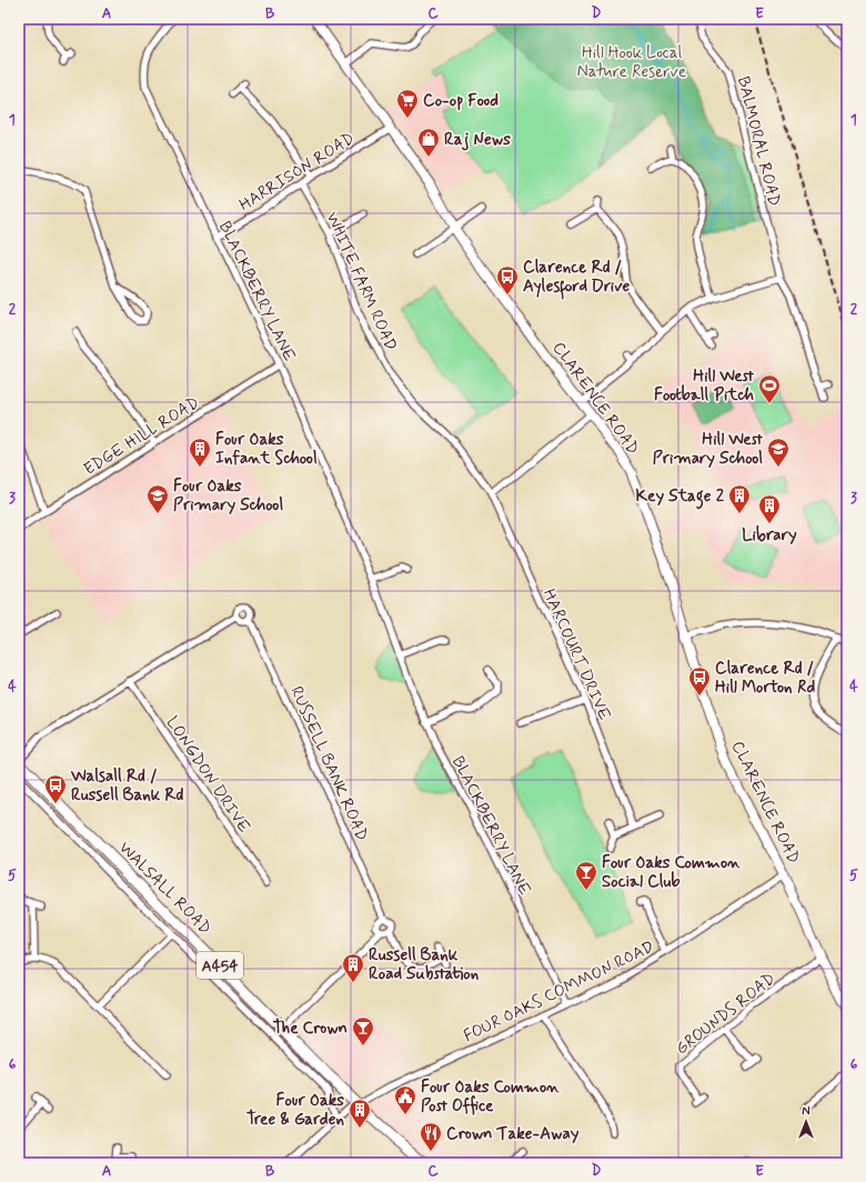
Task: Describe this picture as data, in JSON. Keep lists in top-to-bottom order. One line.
{"streets":{"main road":["WALSALL ROAD","A454"],"street":["BALMORAL ROAD","HARRISON ROAD","WHITE FARM ROAD","BLACKBERRY LANE","CLARENCE ROAD","EDGE HILL ROAD","HARCOURT DRIVE","RUSSELL BANK ROAD","LONGDON DRIVE","FOUR OAKS COMMON ROAD","GROUNDS ROAD"]},"crossings":[["HARRISON ROAD","WHITE FARM ROAD"],["HARRISON ROAD","BLACKBERRY LANE"],["HARRISON ROAD","CLARENCE ROAD"],["WHITE FARM ROAD","HARCOURT DRIVE"],["BLACKBERRY LANE","EDGE HILL ROAD"],["BLACKBERRY LANE","FOUR OAKS COMMON ROAD"],["CLARENCE ROAD","FOUR OAKS COMMON ROAD"],["CLARENCE ROAD","GROUNDS ROAD"],["RUSSELL BANK ROAD","LONGDON DRIVE"],["RUSSELL BANK ROAD","WALSALL ROAD"],["WALSALL ROAD","FOUR OAKS COMMON ROAD"]],"parks":["Hill Hook Local Nature Reserve"],"places":{"supermarket":["Co-op Food"],"shop":["Raj News"],"bus stop":["Clarence Rd / Aylesford Drive","Clarence Rd / Hill Morton Rd","Walsall Rd / Russell Bank Rd"],"sports":["Hill West Football Pitch"],"building":["Four Oaks Infant School","Key Stage 2","Library","Russell Bank Road Substation","Four Oaks Tree & Garden"],"school or university":["Hill West Primary School","Four Oaks Primary School"],"bar":["Four Oaks Common Social Club","The Crown"],"public building":["Four Oaks Common Post Office"],"restaurant":["Crown Take-Away"]},"north":"top","grid":{"columns":["A","B","C","D","E"],"rows":["1","2","3","4","5","6"]}}
